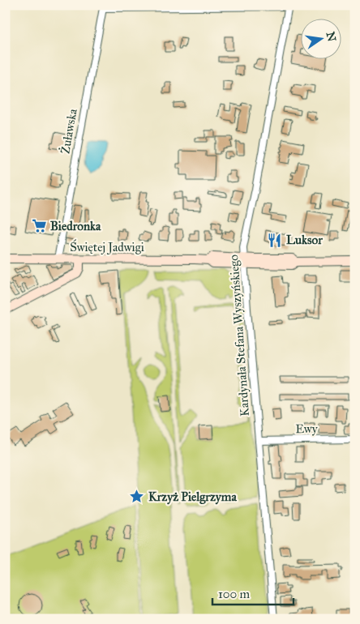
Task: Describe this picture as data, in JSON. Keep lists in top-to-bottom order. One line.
{"streets":{"main road":["Świętej Jadwigi"],"street":["Żuławska","Kardynała Stefana Wyszyńskiego","Ewy"]},"crossings":[["Żuławska","Świętej Jadwigi"],["Świętej Jadwigi","Kardynała Stefana Wyszyńskiego"],["Kardynała Stefana Wyszyńskiego","Ewy"]],"places":{"supermarket":["Biedronka"],"restaurant":["Luksor"],"place":["Krzyż Pielgrzyma"]},"scale_bar":"100 m","north":"right"}
